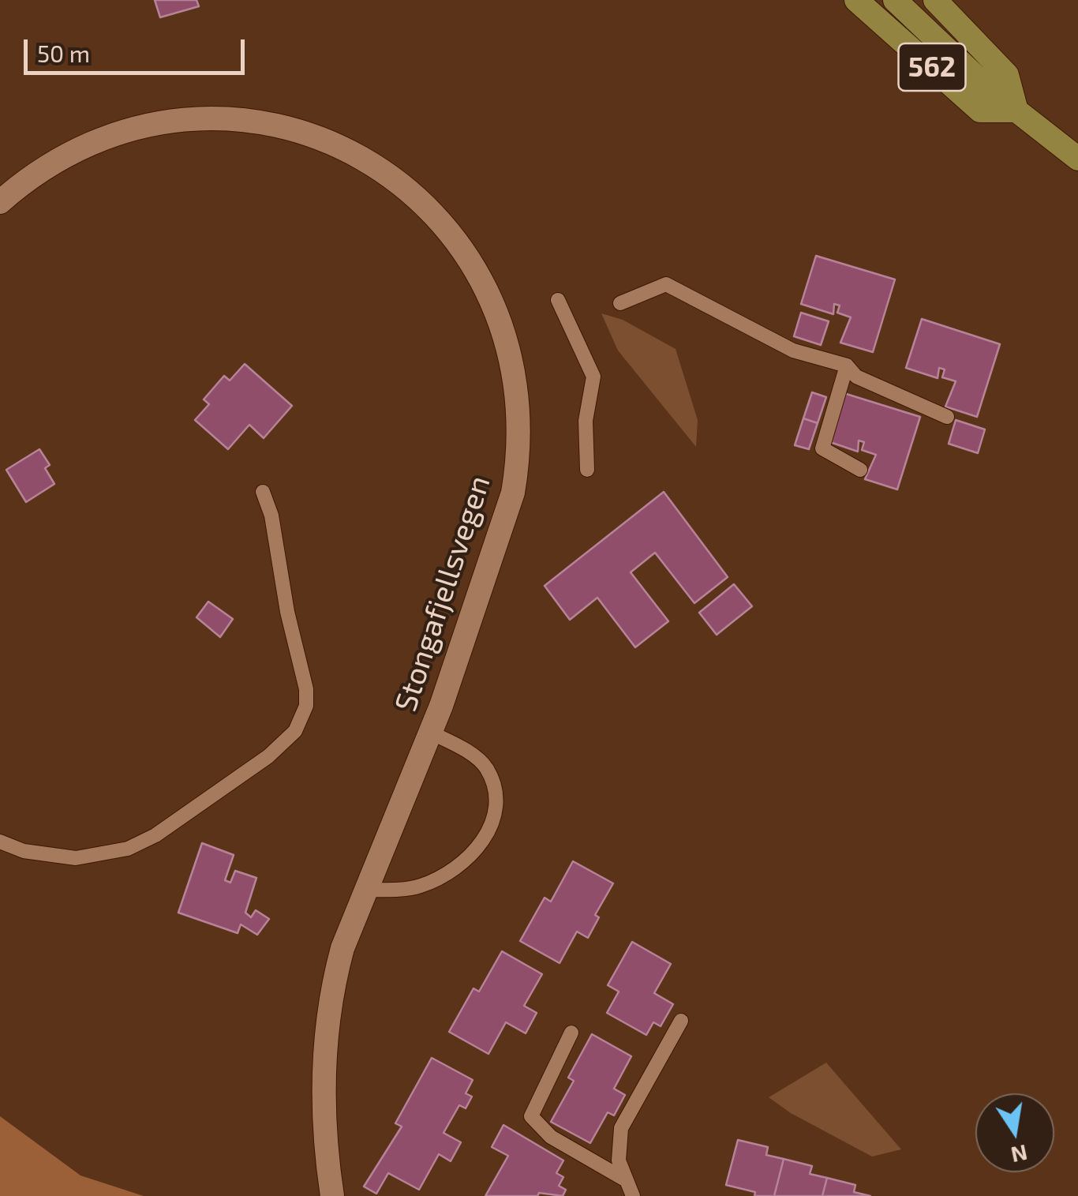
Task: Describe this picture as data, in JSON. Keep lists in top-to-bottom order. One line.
{"streets":{"main road":["562"],"street":["Stongafjellsvegen"]},"scale_bar":"50 m","north":"bottom"}
